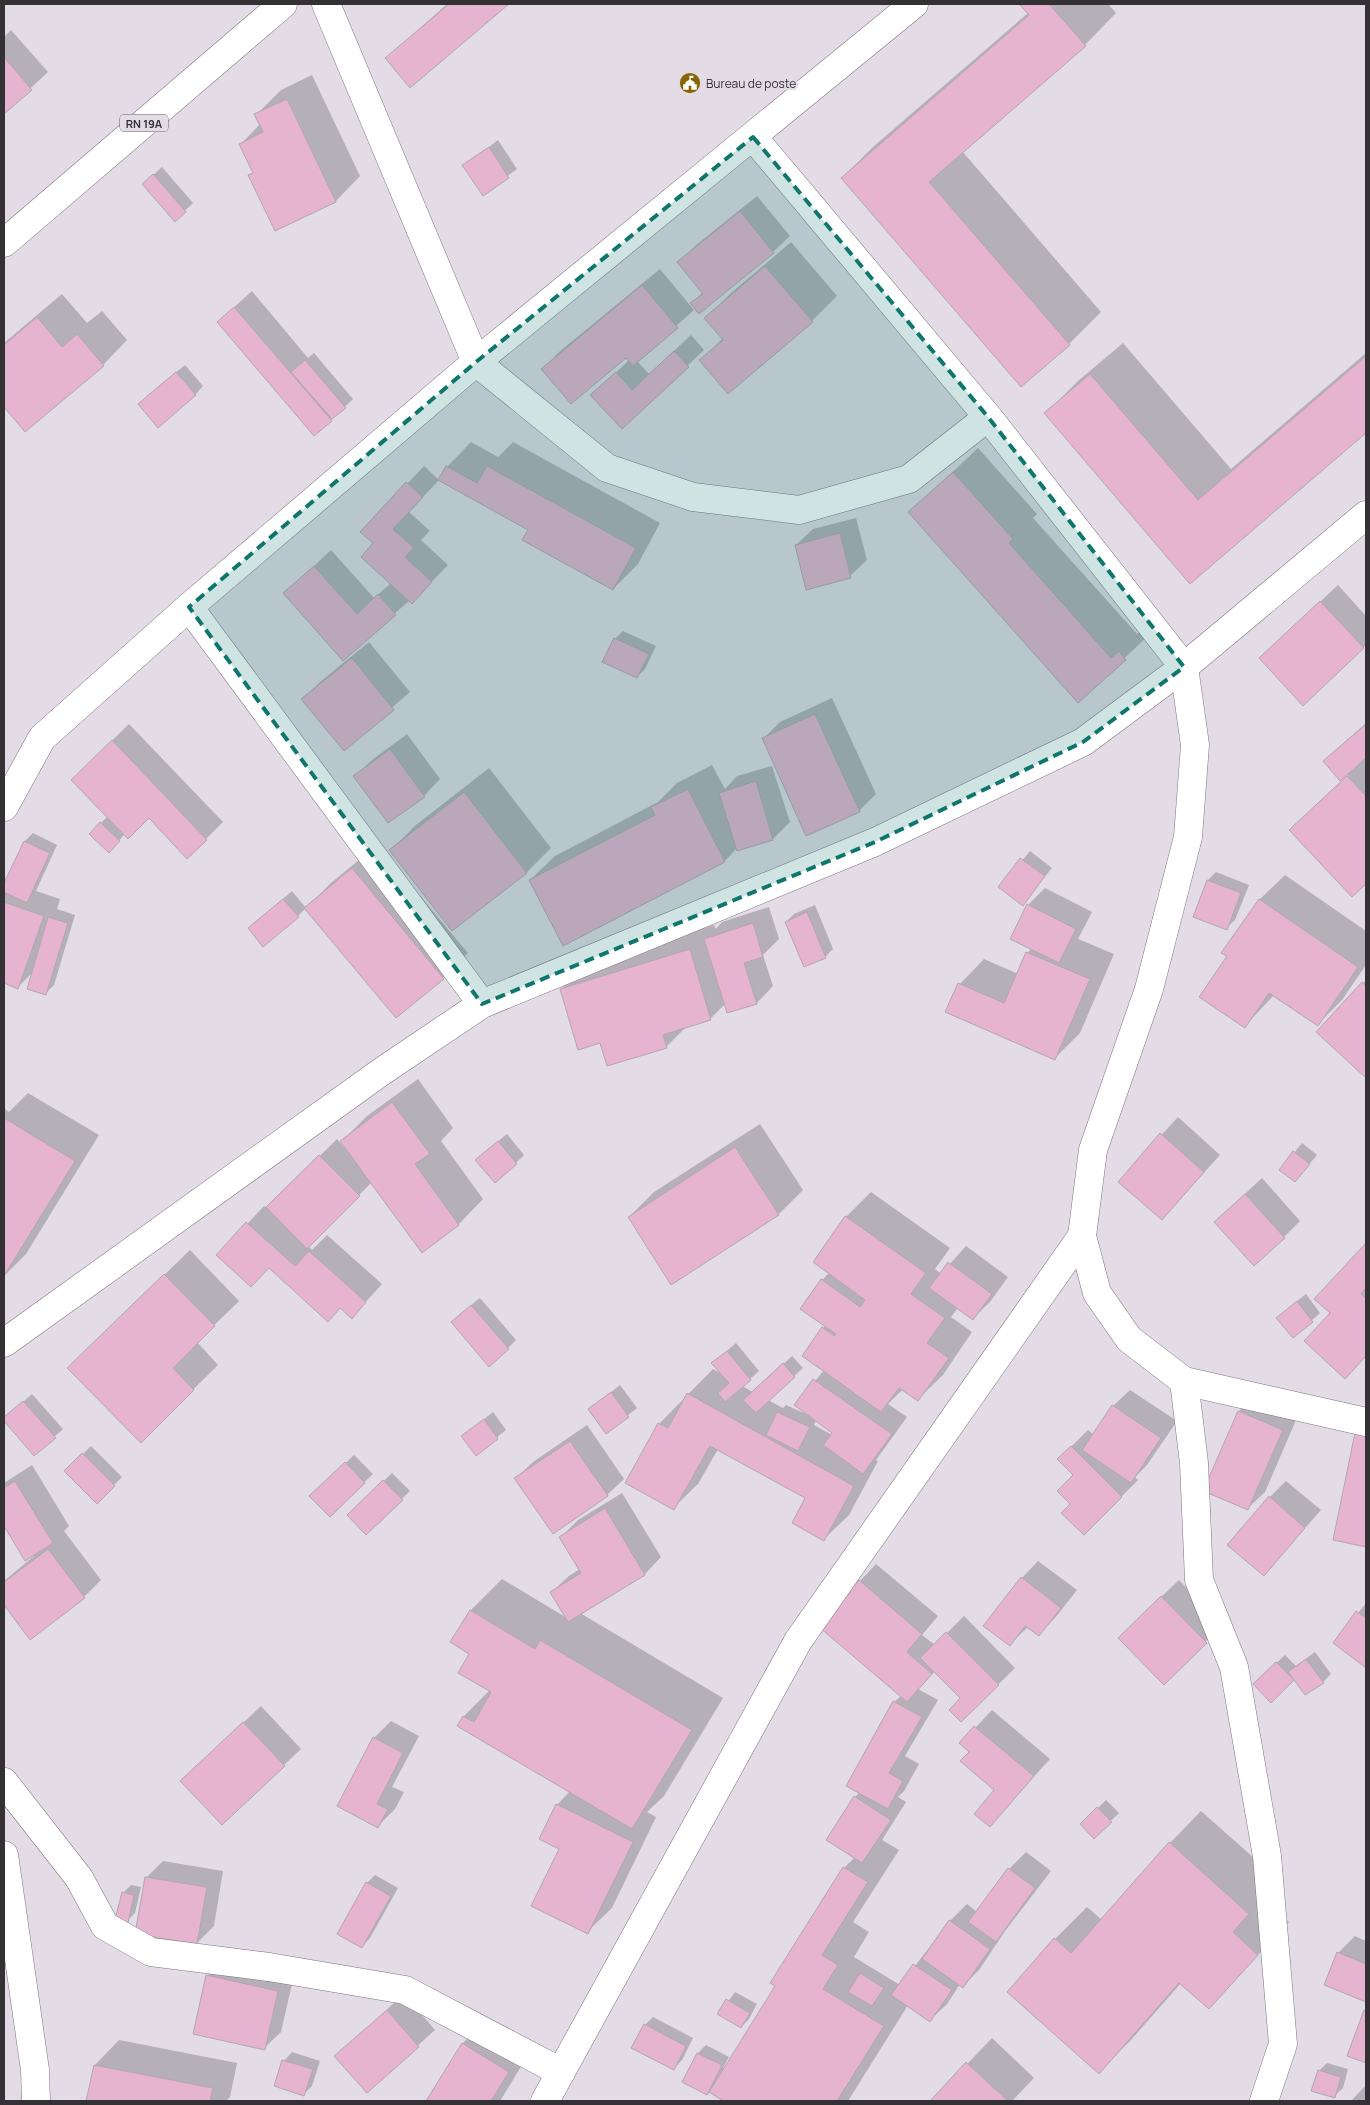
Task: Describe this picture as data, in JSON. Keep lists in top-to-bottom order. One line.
{"streets":{"street":["RN 19A"]},"places":{"public building":["Bureau de poste"]}}
